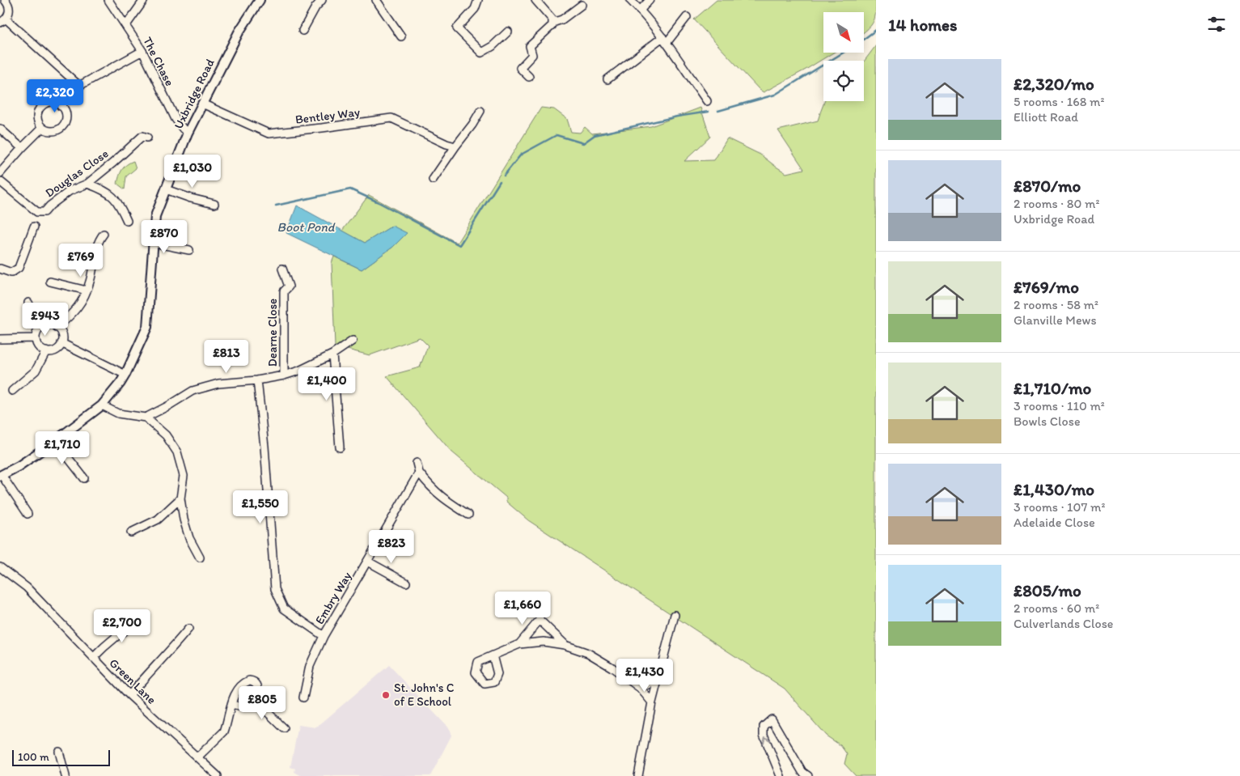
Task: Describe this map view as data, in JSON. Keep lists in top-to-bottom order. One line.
{"streets":{"main road":["Uxbridge Road"],"street":["The Chase","Bentley Way","Douglas Close","Dearne Close","Embry Way","Green Lane"]},"crossings":[["The Chase","Uxbridge Road"],["Uxbridge Road","Bentley Way"]],"water":["Boot Pond"],"places":["St. John's C of E School"],"scale_bar":"100 m","north":"bottom right","page":{"heading":"14 homes","list":[{"name":"£2,320/mo","note":"5 rooms · 168 m² · Elliott Road"},{"name":"£870/mo","note":"2 rooms · 80 m² · Uxbridge Road"},{"name":"£769/mo","note":"2 rooms · 58 m² · Glanville Mews"},{"name":"£1,710/mo","note":"3 rooms · 110 m² · Bowls Close"},{"name":"£1,430/mo","note":"3 rooms · 107 m² · Adelaide Close"},{"name":"£805/mo","note":"2 rooms · 60 m² · Culverlands Close"}],"price":["£2,320","£1,030","£870","£769","£943","£813","£1,400","£1,710","£1,550","£823","£1,660","£2,700","£1,430","£805"],"scale":"100 m"}}
